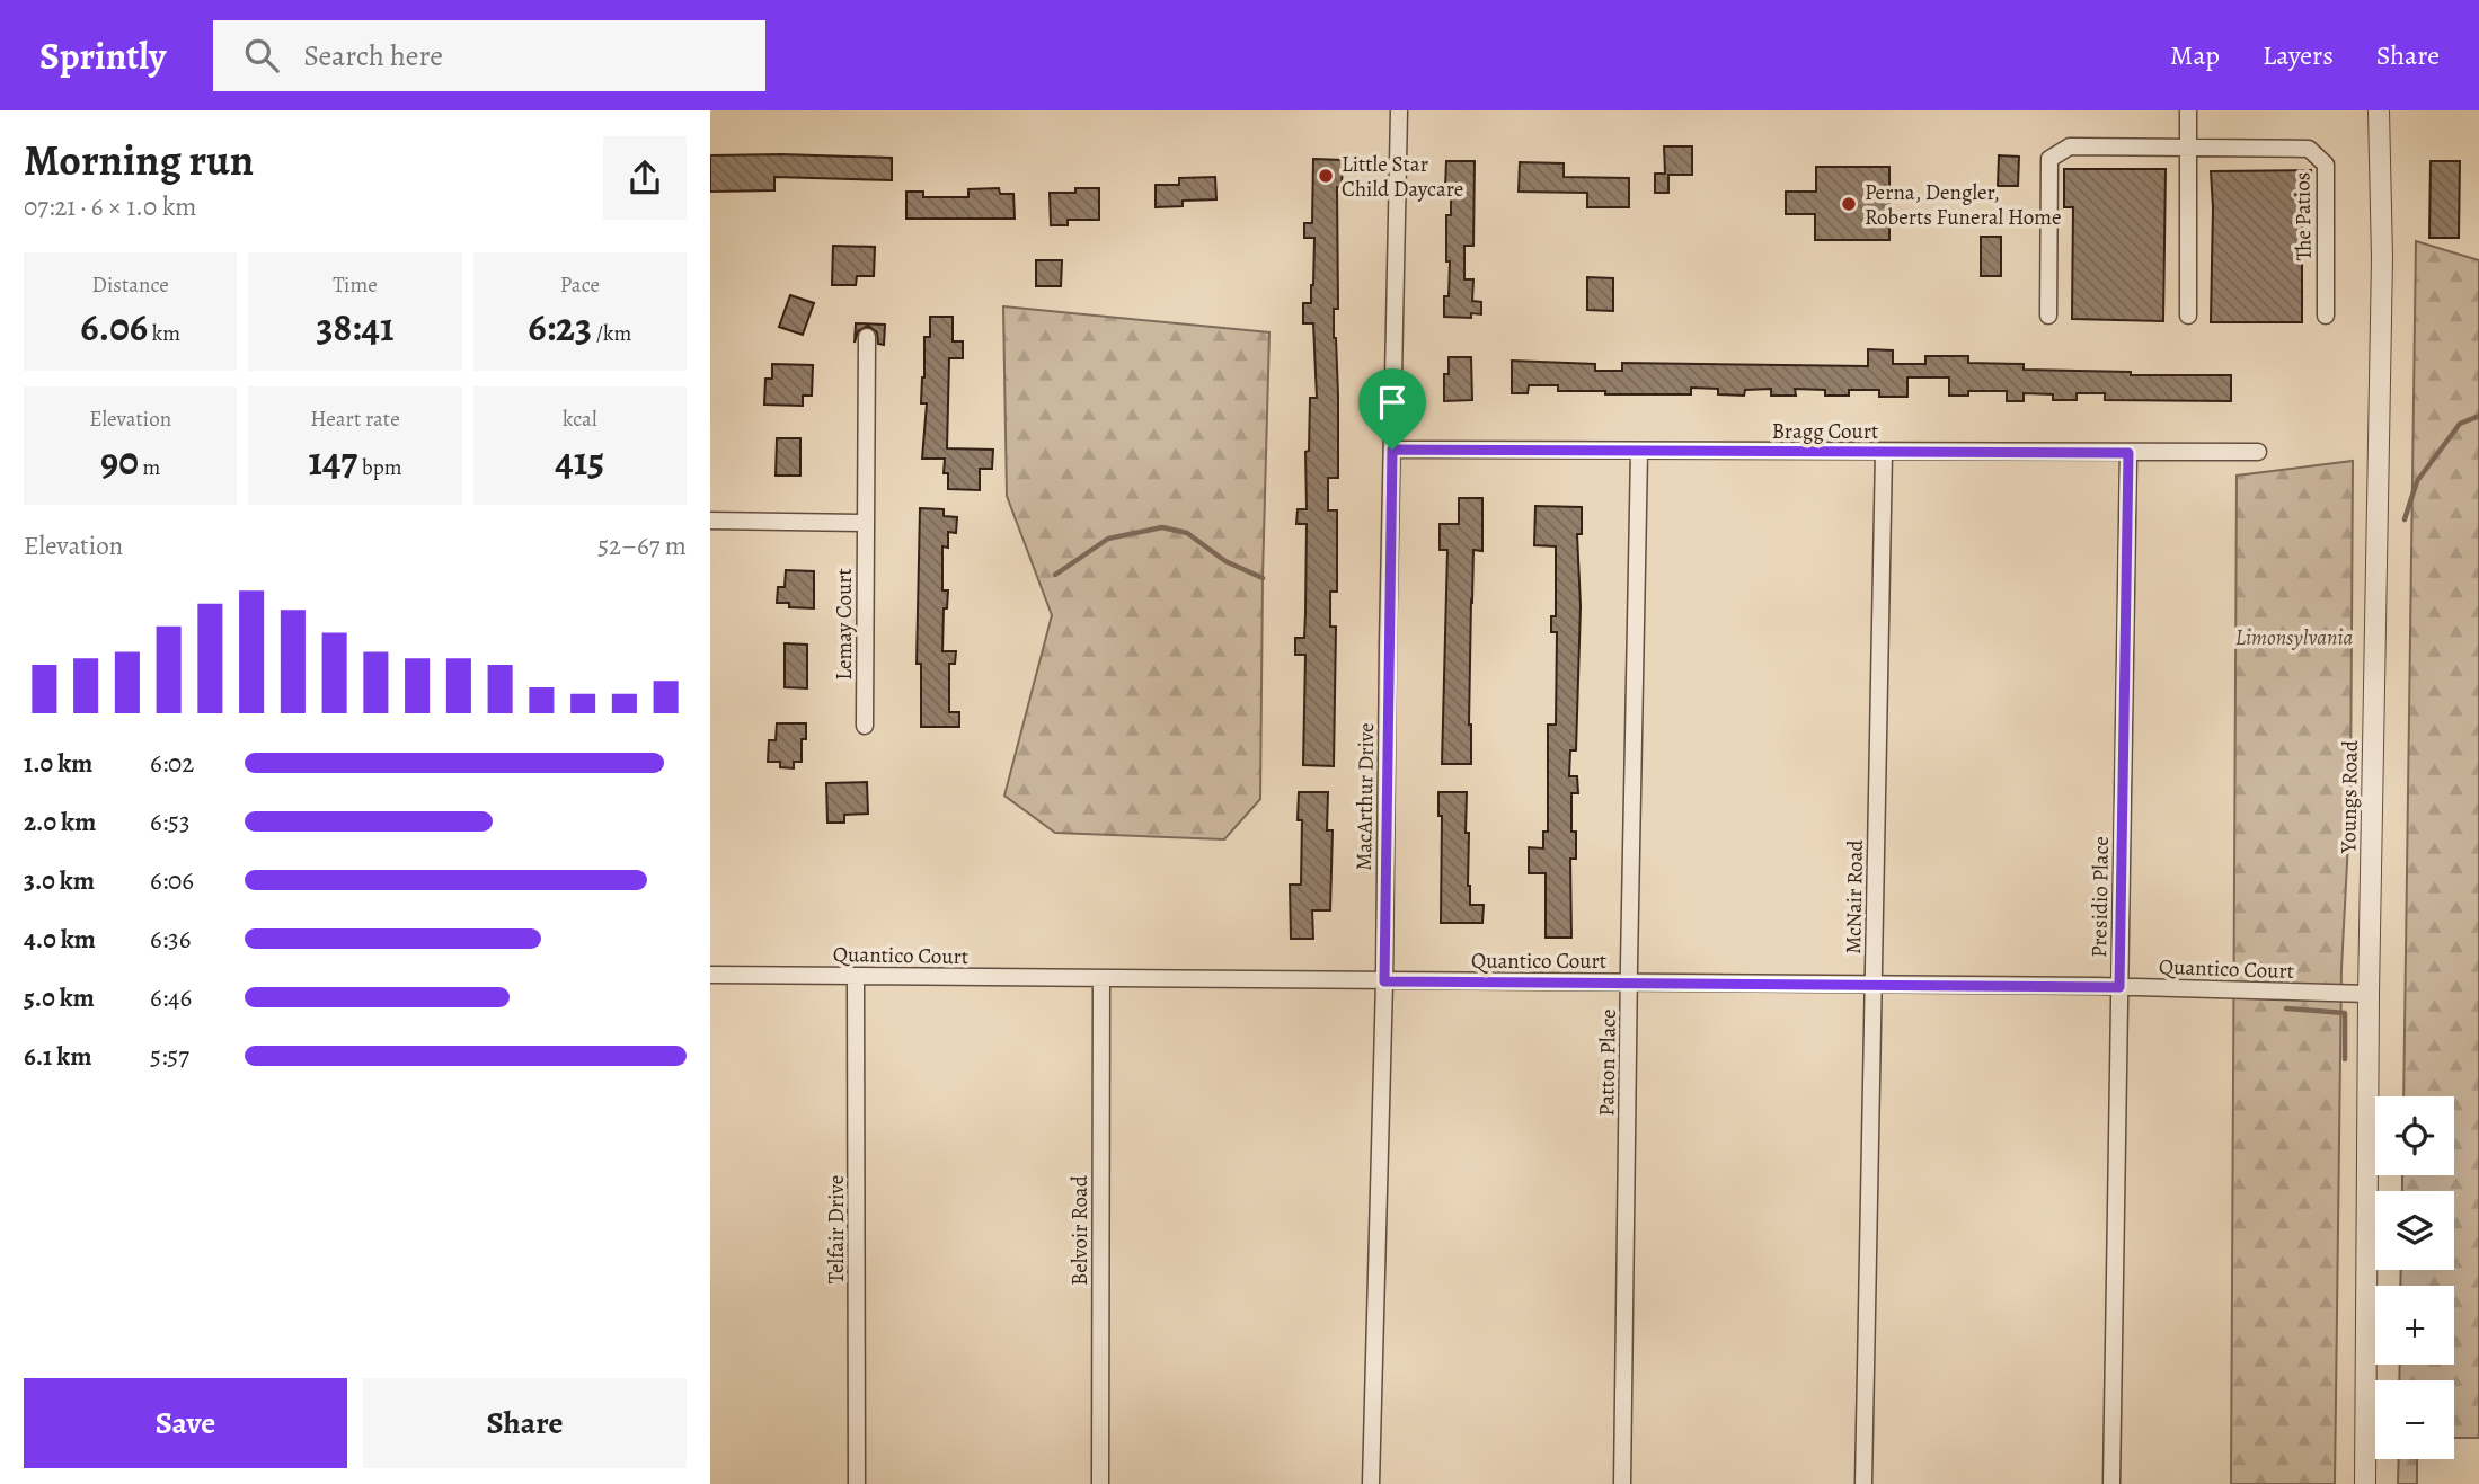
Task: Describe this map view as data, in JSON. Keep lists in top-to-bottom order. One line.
{"streets":{"street":["The Patios","Bragg Court","Lemay Court","MacArthur Drive","Youngs Road","McNair Road","Presidio Place","Quantico Court","Patton Place","Telfair Drive","Belvoir Road"]},"crossings":[["Bragg Court","MacArthur Drive"],["Bragg Court","McNair Road"],["Bragg Court","Presidio Place"],["Bragg Court","Patton Place"],["MacArthur Drive","Quantico Court"],["Youngs Road","Quantico Court"],["McNair Road","Quantico Court"],["Presidio Place","Quantico Court"],["Quantico Court","Patton Place"],["Quantico Court","Telfair Drive"],["Quantico Court","Belvoir Road"]],"parks":["Limonsylvania"],"places":["Little Star Child Daycare","Perna, Dengler, Roberts Funeral Home"],"page":{"header":"Sprintly","search":"Search here","nav":["Map","Layers","Share"],"heading":["Morning run","07:21 · 6 × 1.0 km"],"stats":[["Distance","6.06 km"],["Time","38:41"],["Pace","6:23 /km"],["Elevation","90 m"],["Heart rate","147 bpm"],["kcal","415"]],"chart":["Elevation","52–67 m"],"list":[{"name":"1.0 km","note":"6:02"},{"name":"2.0 km","note":"6:53"},{"name":"3.0 km","note":"6:06"},{"name":"4.0 km","note":"6:36"},{"name":"5.0 km","note":"6:46"},{"name":"6.1 km","note":"5:57"}],"map_buttons":["+","−"],"buttons":["Save","Share"]}}
